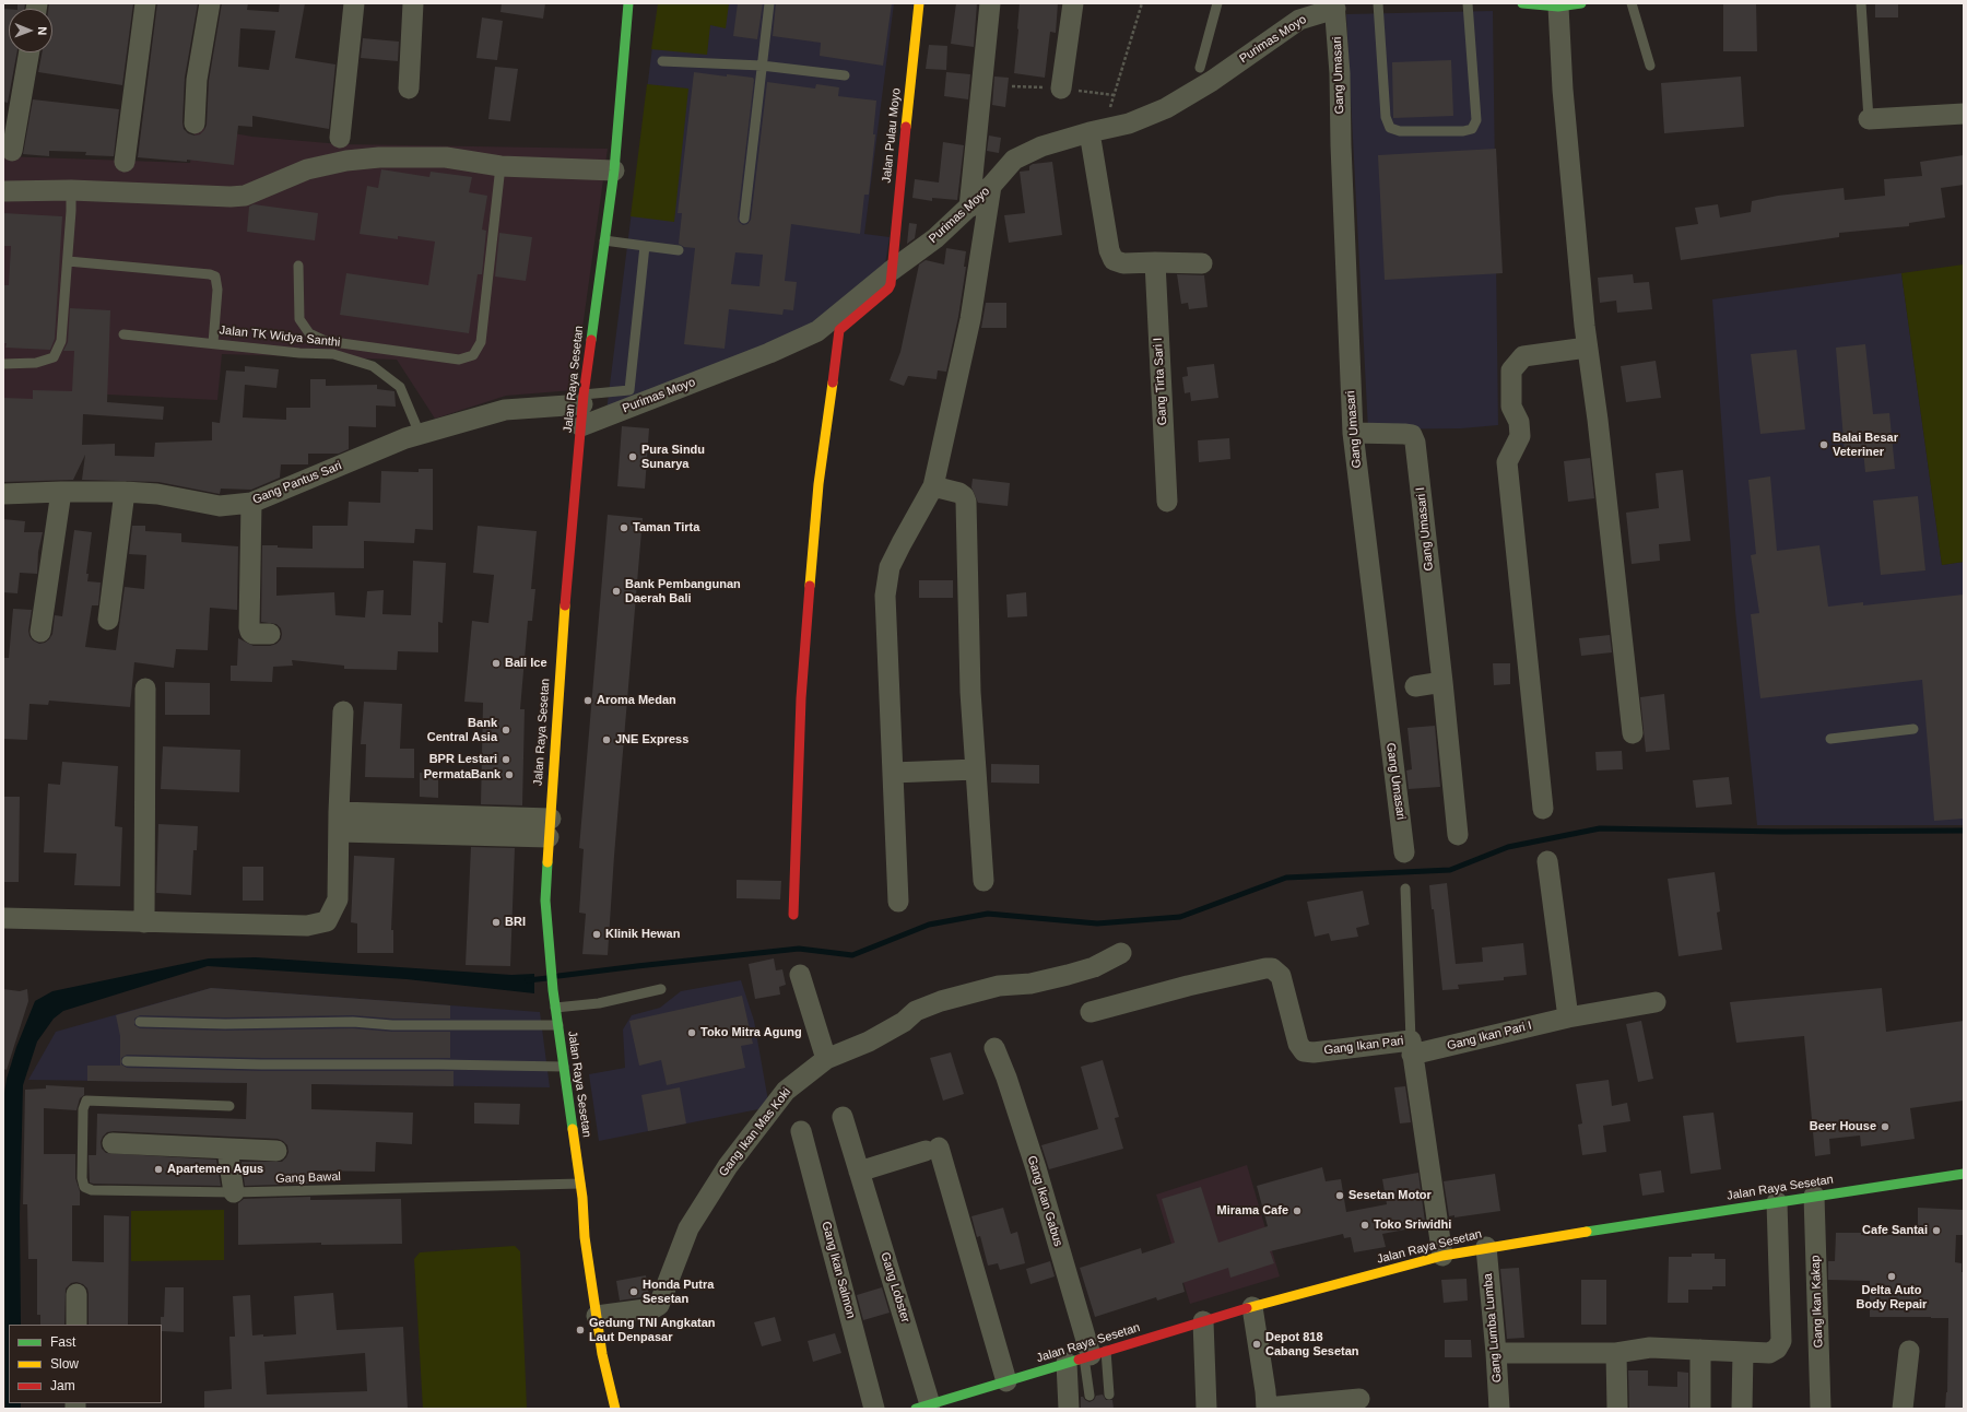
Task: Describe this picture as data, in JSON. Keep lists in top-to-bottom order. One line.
{"streets":{"main road":["Jalan Pulau Moyo","Jalan Raya Sesetan"],"street":["Purimas Moyo","Gang Umasari","Gang Tirta Sari I","Gang Pantus Sari","Gang Umasari I","Gang Ikan Pari I","Gang Ikan Pari","Gang Ikan Mas Koki","Gang Ikan Gabus","Gang Ikan Salmon","Gang Lobster","Gang Ikan Kakap","Gang Lumba Lumba"],"lane":["Jalan TK Widya Santhi","Gang Bawal"]},"crossings":[["Purimas Moyo","Gang Umasari"],["Purimas Moyo","Jalan Pulau Moyo"],["Purimas Moyo","Jalan Raya Sesetan"],["Gang Umasari","Gang Umasari I"],["Jalan TK Widya Santhi","Gang Pantus Sari"],["Jalan Raya Sesetan","Gang Pantus Sari"],["Jalan Raya Sesetan","Gang Ikan Pari"],["Jalan Raya Sesetan","Gang Ikan Mas Koki"],["Jalan Raya Sesetan","Gang Bawal"],["Jalan Raya Sesetan","Gang Ikan Gabus"],["Jalan Raya Sesetan","Gang Lobster"],["Jalan Raya Sesetan","Gang Ikan Kakap"],["Jalan Raya Sesetan","Gang Lumba Lumba"],["Gang Ikan Pari I","Gang Ikan Pari"]],"places":["Balai Besar Veteriner","Pura Sindu Sunarya","Taman Tirta","Bank Pembangunan Daerah Bali","Bali Ice","Aroma Medan","Bank Central Asia","JNE Express","BPR Lestari","PermataBank","BRI","Klinik Hewan","Toko Mitra Agung","Beer House","Apartemen Agus","Sesetan Motor","Mirama Cafe","Toko Sriwidhi","Cafe Santai","Delta Auto Body Repair","Honda Putra Sesetan","Gedung TNI Angkatan Laut Denpasar","Depot 818 Cabang Sesetan"],"legend":["Fast","Slow","Jam"],"north":"right"}
